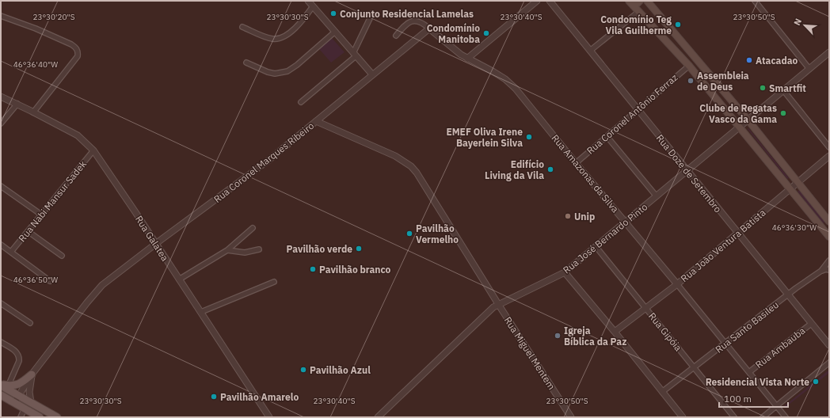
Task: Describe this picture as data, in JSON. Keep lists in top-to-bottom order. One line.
{"streets":{"street":["Rua Coronel Antônio Ferraz","Rua Coronel Marques Ribeiro","Rua Amazonas da Silva","Rua Doze de Setembro","Rua Nabi Mansur Sadek","Rua Galatea","Rua José Bernardo Pinto","Rua João Ventura Batista","Rua Santo Basileu","Rua Gipóia","Rua Ambauba","Rua Miguel Mentem"]},"crossings":[["Rua Coronel Antônio Ferraz","Rua Amazonas da Silva"],["Rua Coronel Antônio Ferraz","Rua Doze de Setembro"],["Rua Coronel Marques Ribeiro","Rua Galatea"],["Rua Coronel Marques Ribeiro","Rua José Bernardo Pinto"],["Rua Coronel Marques Ribeiro","Rua Miguel Mentem"],["Rua Amazonas da Silva","Rua José Bernardo Pinto"],["Rua Amazonas da Silva","Rua João Ventura Batista"],["Rua Amazonas da Silva","Rua Santo Basileu"],["Rua Amazonas da Silva","Rua Ambauba"],["Rua Doze de Setembro","Rua José Bernardo Pinto"],["Rua Doze de Setembro","Rua João Ventura Batista"],["Rua Doze de Setembro","Rua Santo Basileu"],["Rua Doze de Setembro","Rua Ambauba"],["Rua Nabi Mansur Sadek","Rua Galatea"],["Rua José Bernardo Pinto","Rua Gipóia"],["Rua José Bernardo Pinto","Rua Miguel Mentem"],["Rua João Ventura Batista","Rua Gipóia"],["Rua Santo Basileu","Rua Gipóia"]],"places":["Conjunto Residencial Lamelas","Condomínio Teg Vila Guilherme","Condomínio Manitoba","Atacadao","Assembleia de Deus","Smartfit","Clube de Regatas Vasco da Gama","EMEF Oliva Irene Bayerlein Silva","Edifício Living da Vila","Unip","Pavilhão Vermelho","Pavilhão verde","Pavilhão branco","Igreja Bíblica da Paz","Pavilhão Azul","Residencial Vista Norte","Pavilhão Amarelo"],"scale_bar":"100 m","north":"top left","coordinates":["23°30'20\"S","23°30'30\"S","23°30'40\"S","23°30'50\"S","46°36'40\"W","46°36'30\"W","46°36'50\"W"]}
